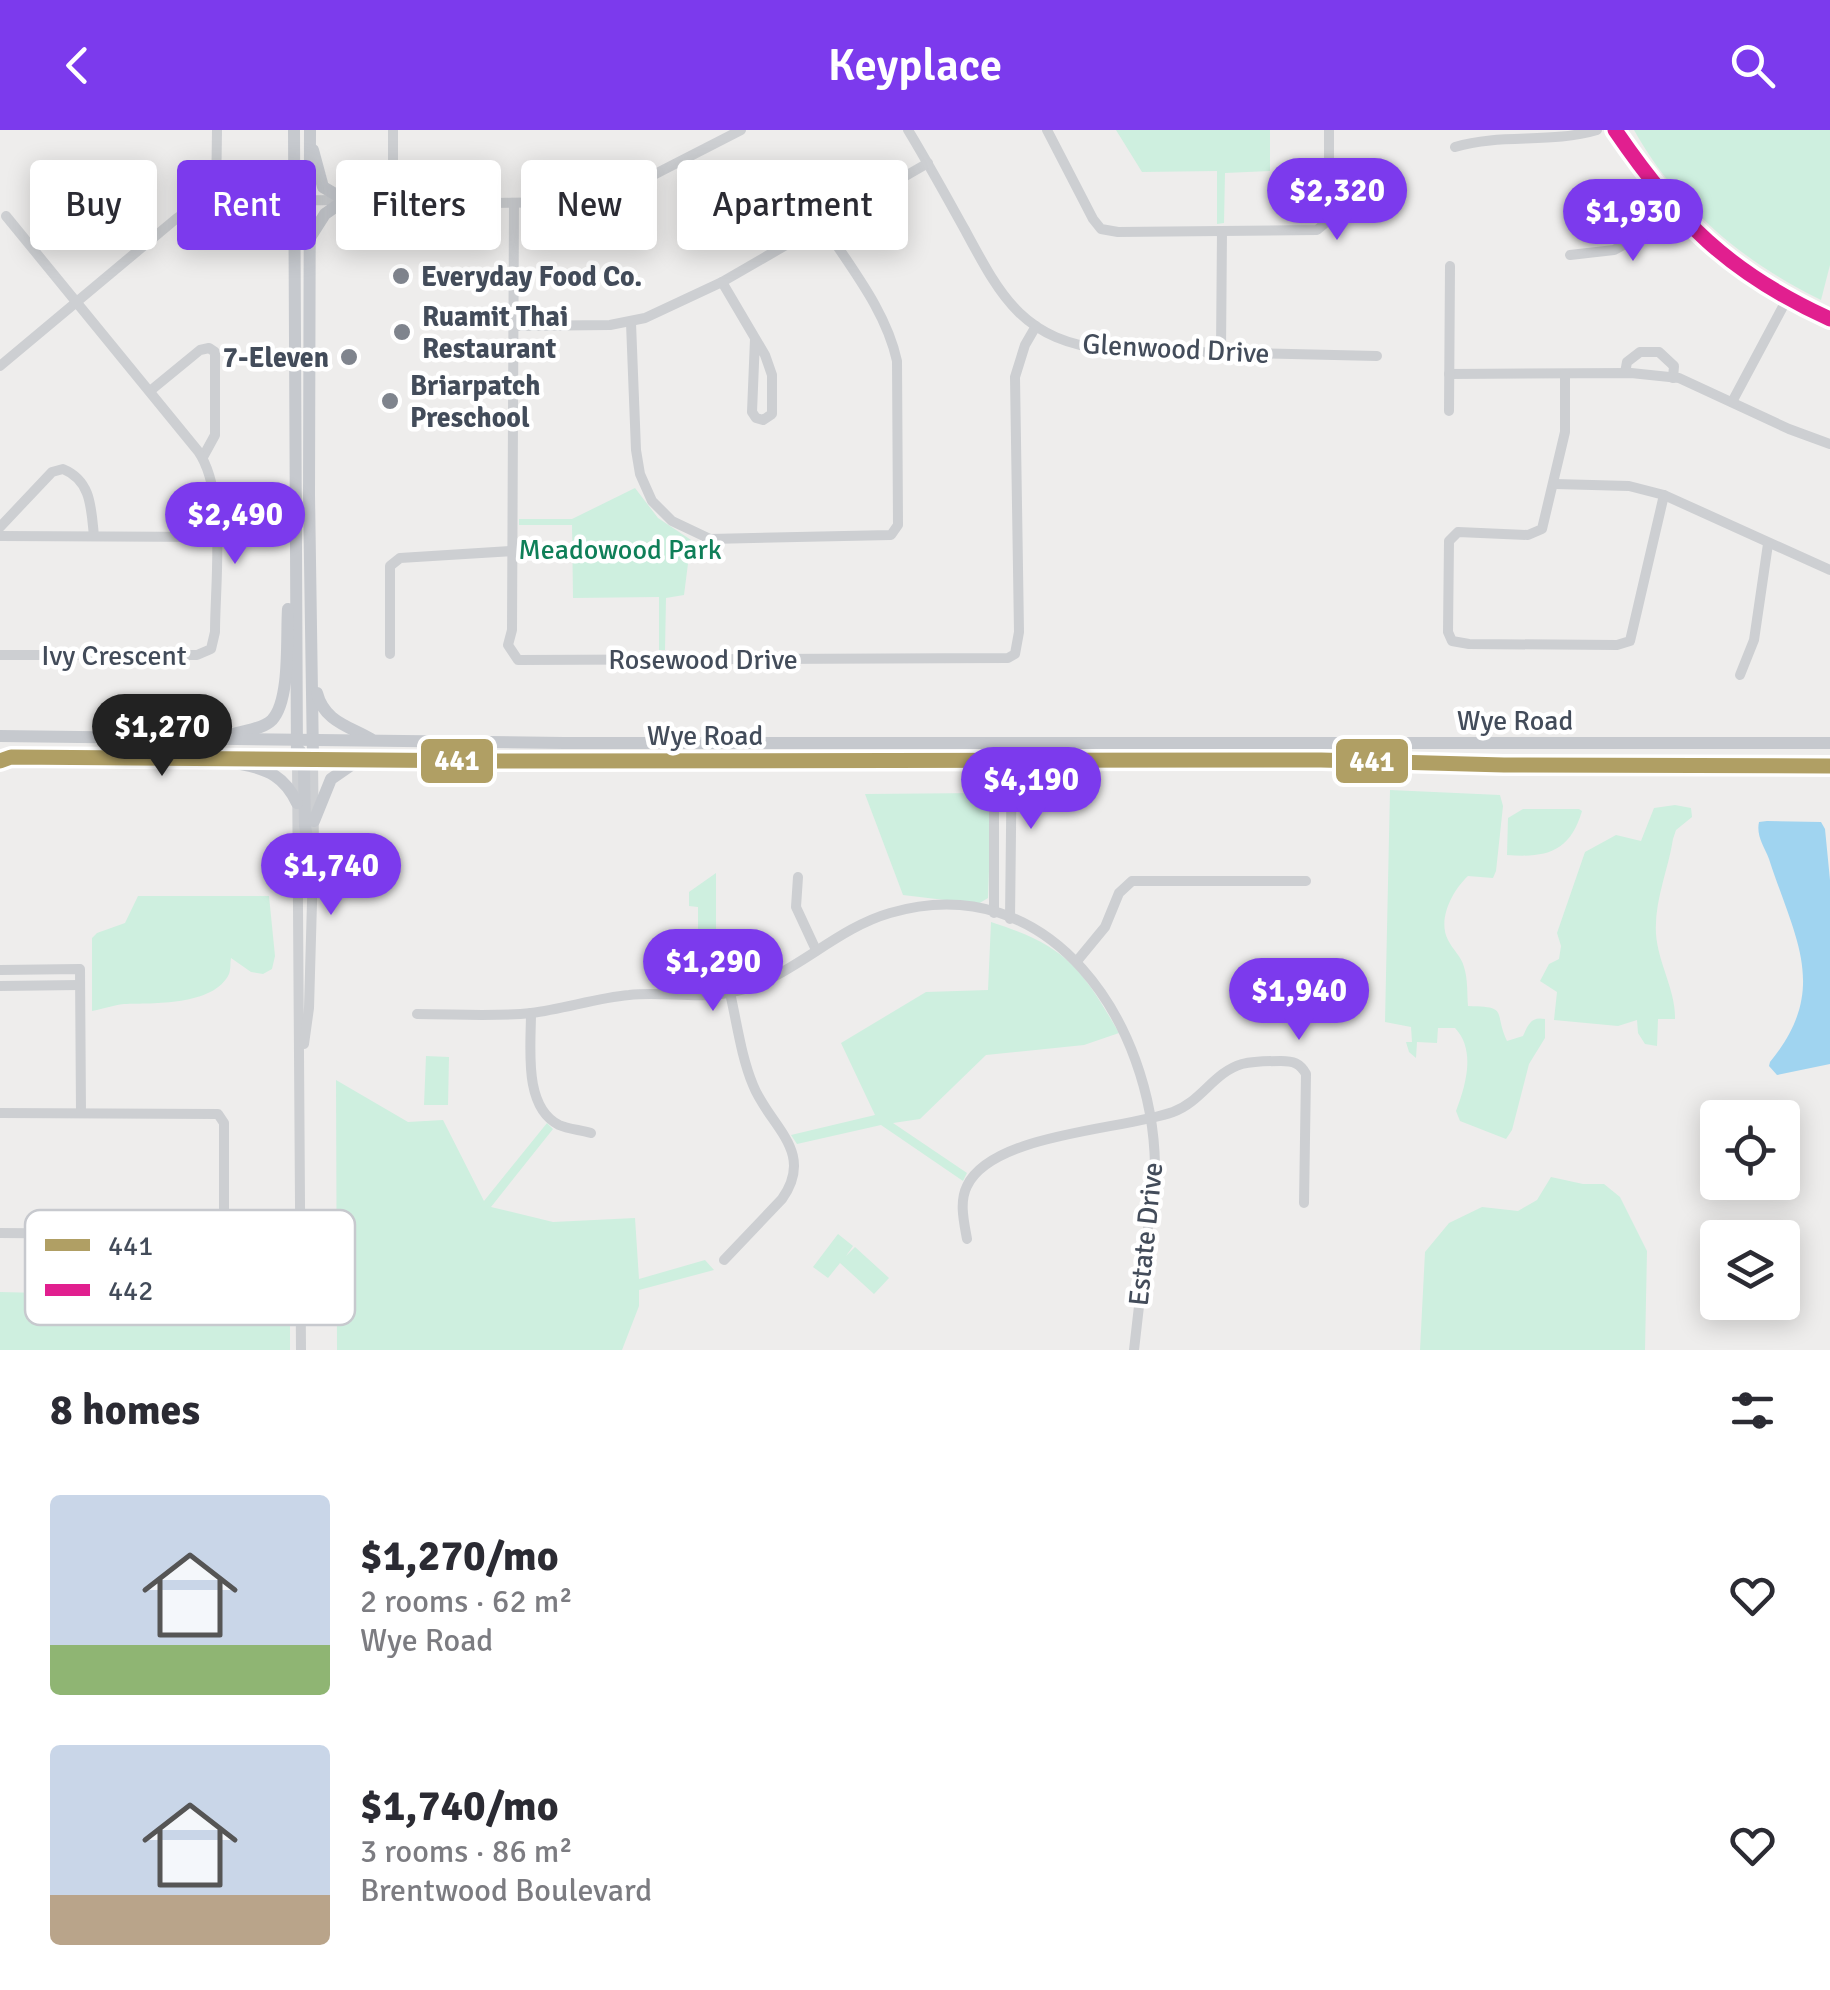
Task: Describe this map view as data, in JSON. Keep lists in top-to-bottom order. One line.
{"streets":{"main road":["Wye Road"],"street":["Glenwood Drive","Ivy Crescent","Rosewood Drive","Estate Drive"]},"crossings":[["Glenwood Drive","Rosewood Drive"]],"parks":["Meadowood Park"],"places":["Everyday Food Co.","Ruamit Thai Restaurant","7-Eleven","Briarpatch Preschool"],"lines":["transit line 442","transit line 441"],"legend":["441","442"],"page":{"header":"Keyplace","price":["$2,320","$1,930","$2,490","$1,270","$4,190","$1,740","$1,290","$1,940"],"chip":["Buy","Rent","Filters","New","Apartment"],"heading":"8 homes","list":[{"name":"$1,270/mo","note":"2 rooms · 62 m² · Wye Road"},{"name":"$1,740/mo","note":"3 rooms · 86 m² · Brentwood Boulevard"}]}}
